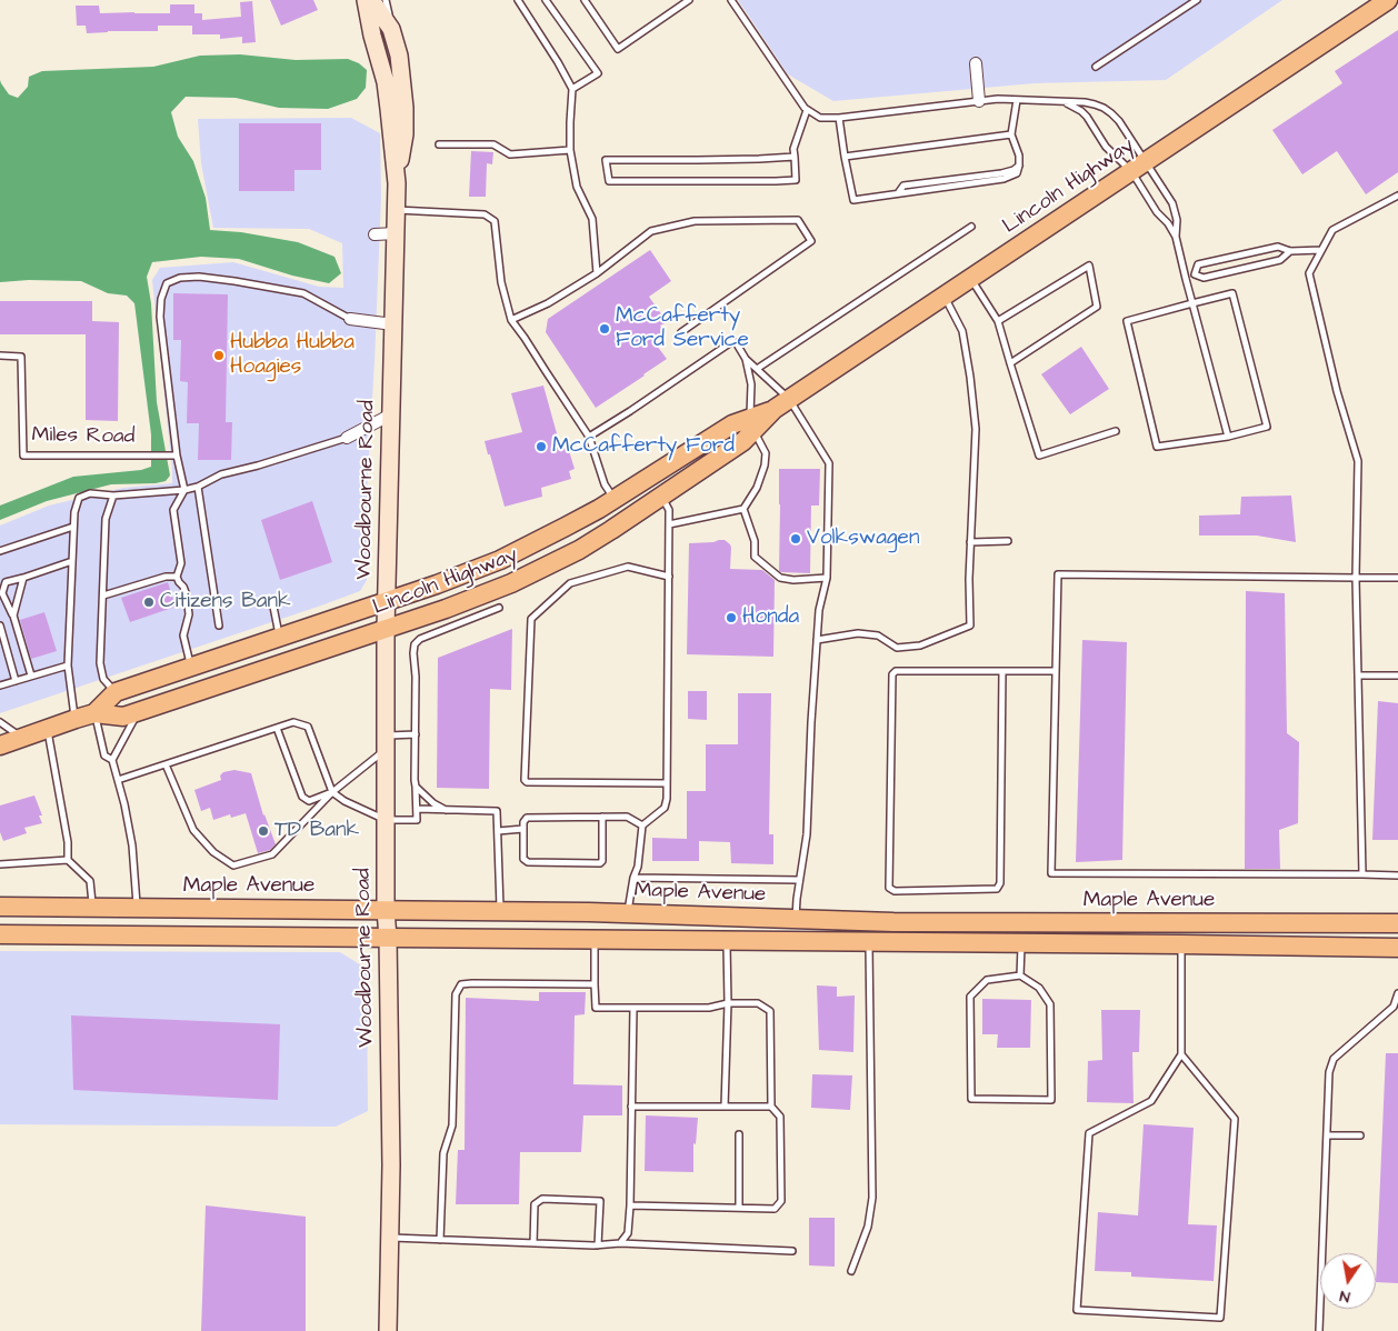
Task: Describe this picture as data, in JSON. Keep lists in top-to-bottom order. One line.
{"streets":{"main road":["Lincoln Highway","Woodbourne Road","Maple Avenue"],"lane":["Miles Road"]},"crossings":[["Lincoln Highway","Woodbourne Road"],["Woodbourne Road","Maple Avenue"]],"places":["McCafferty Ford Service","Hubba Hubba Hoagies","McCafferty Ford","Volkswagen","Citizens Bank","Honda","TD Bank"],"north":"bottom"}
